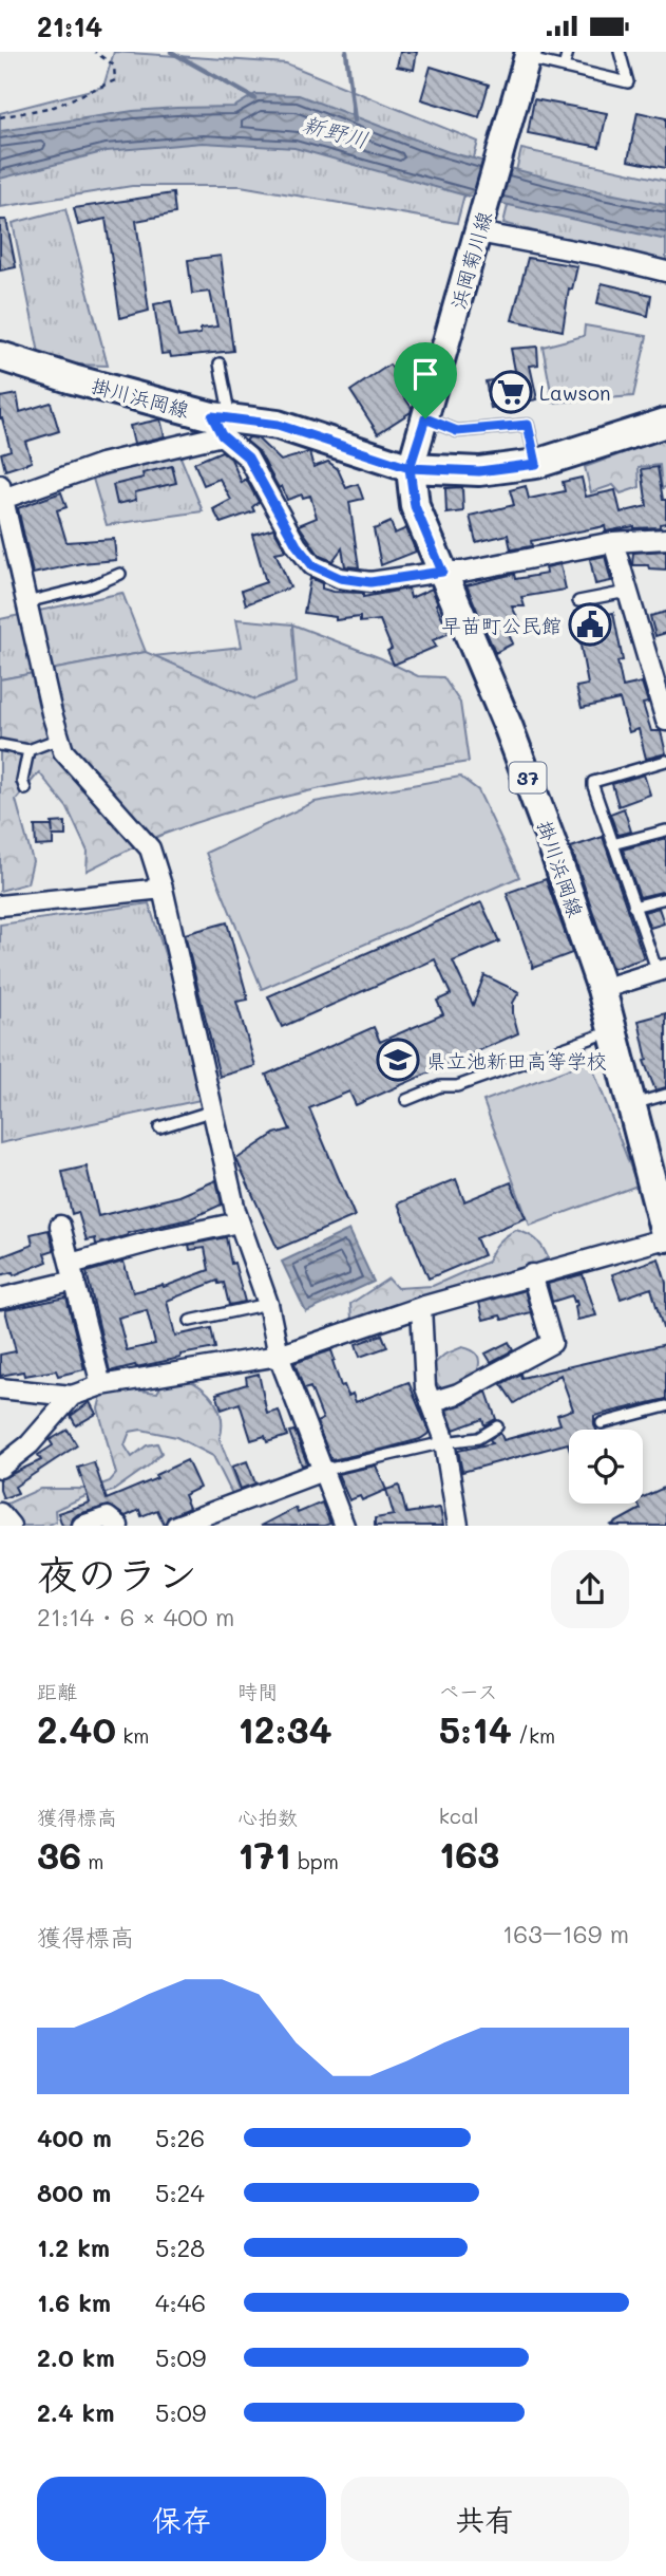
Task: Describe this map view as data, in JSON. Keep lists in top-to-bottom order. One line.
{"streets":{"main road":["浜岡菊川線","掛川浜岡線","37"]},"crossings":[["浜岡菊川線","掛川浜岡線"]],"water":["新野川"],"places":{"supermarket":["Lawson"],"public building":["早苗町公民館"],"school or university":["県立池新田高等学校"]},"page":{"status":"21:14","heading":["夜のラン","21:14 · 6 × 400 m"],"stats":[["距離","2.40 km"],["時間","12:34"],["ペース","5:14 /km"],["獲得標高","36 m"],["心拍数","171 bpm"],["kcal","163"]],"chart":["獲得標高","163–169 m"],"list":[{"name":"400 m","note":"5:26"},{"name":"800 m","note":"5:24"},{"name":"1.2 km","note":"5:28"},{"name":"1.6 km","note":"4:46"},{"name":"2.0 km","note":"5:09"},{"name":"2.4 km","note":"5:09"}],"buttons":["保存","共有"]}}
